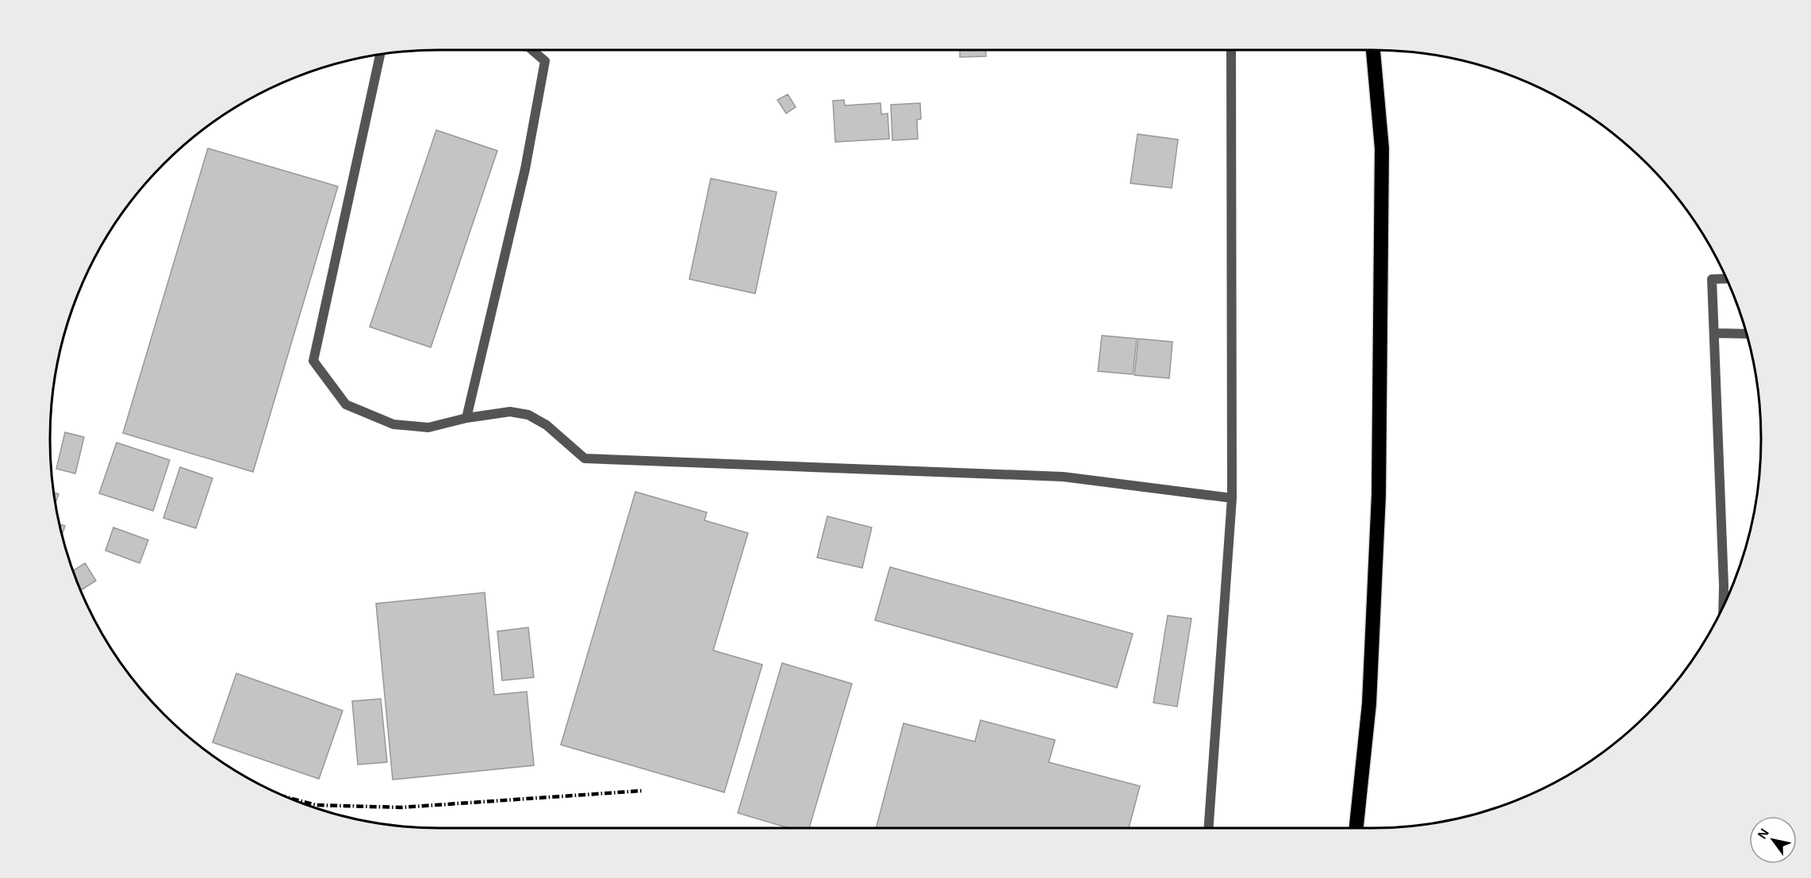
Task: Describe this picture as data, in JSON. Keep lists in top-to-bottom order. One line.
{"north":"top left"}
